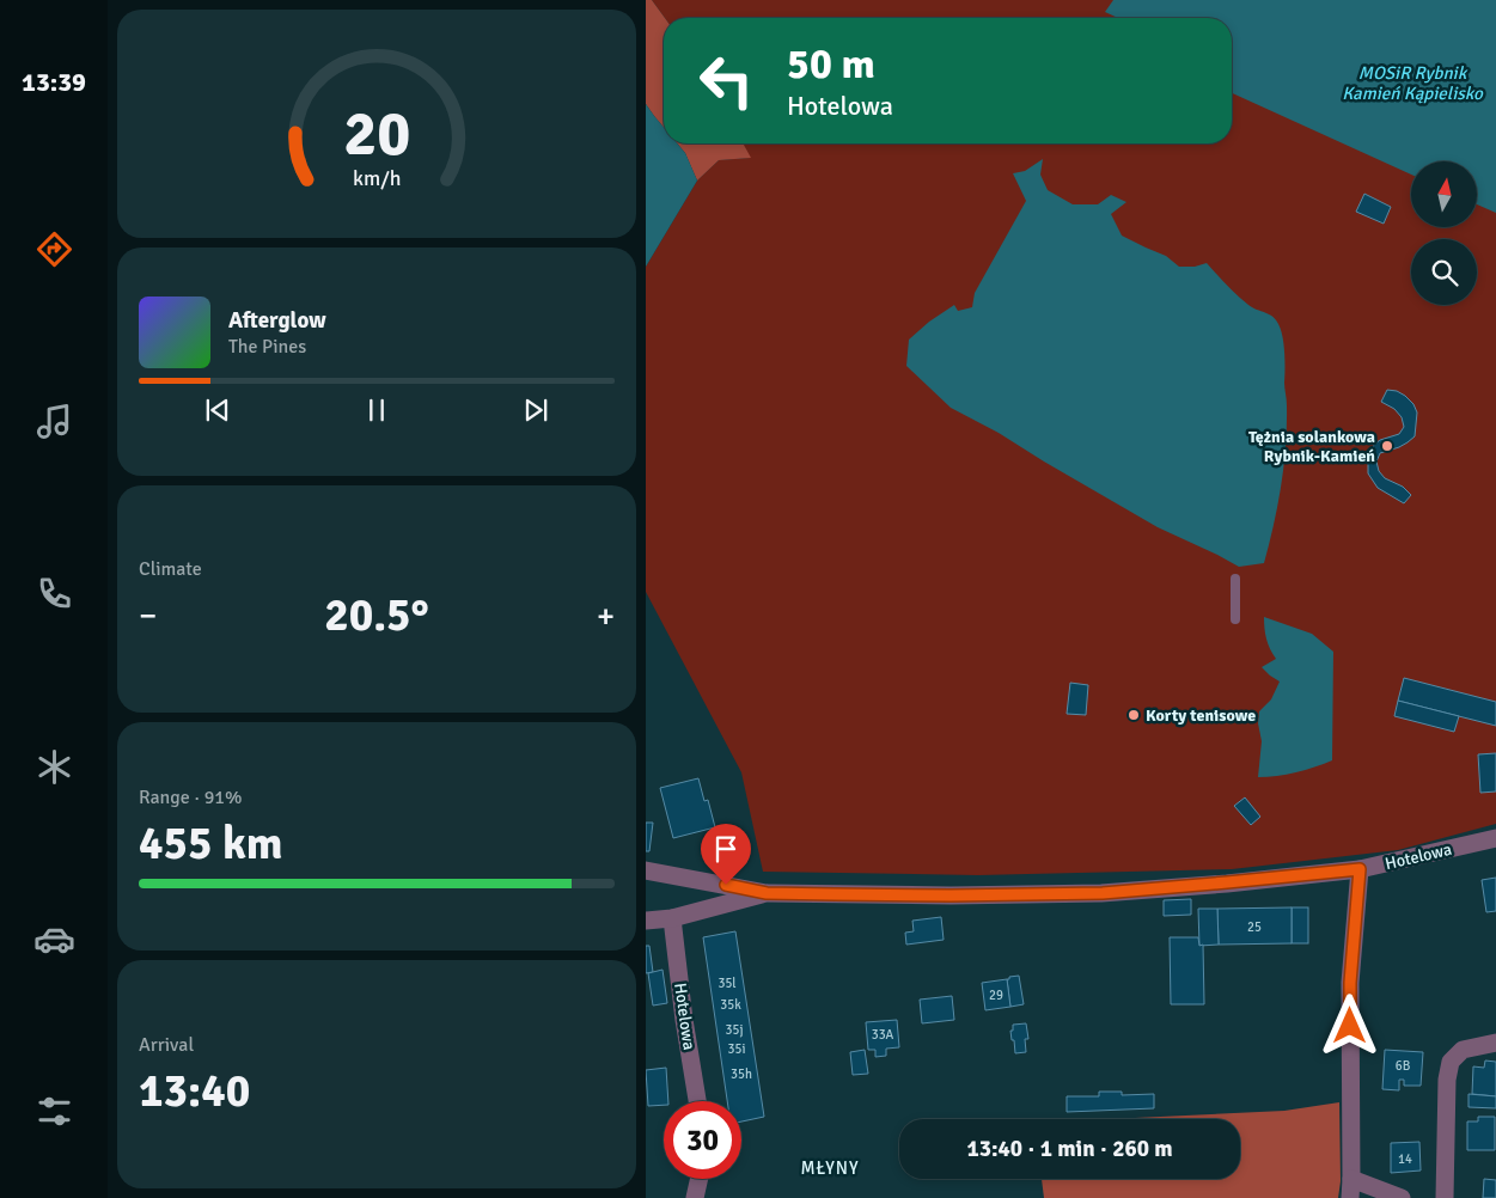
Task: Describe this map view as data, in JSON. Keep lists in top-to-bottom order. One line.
{"streets":{"street":["Hotelowa"]},"districts":["MŁYNY"],"water":["MOSiR Rybnik Kamień Kąpielisko"],"places":["Tężnia solankowa Rybnik-Kamień","Korty tenisowe"],"house_numbers":["25","35l","29","35k","35j","33A","35i","6B","35h","14"],"north":"top","page":{"tabs":"13:39","turn":["50 m","Hotelowa"],"song":["Afterglow","The Pines"],"tile":["Climate",["Range · 91%","455 km"],["Arrival","13:40"]],"heat":["−","20.5°","+"],"limit":"30","trip":"13:40 · 1 min · 260 m","gauge":["20","km/h"]}}
